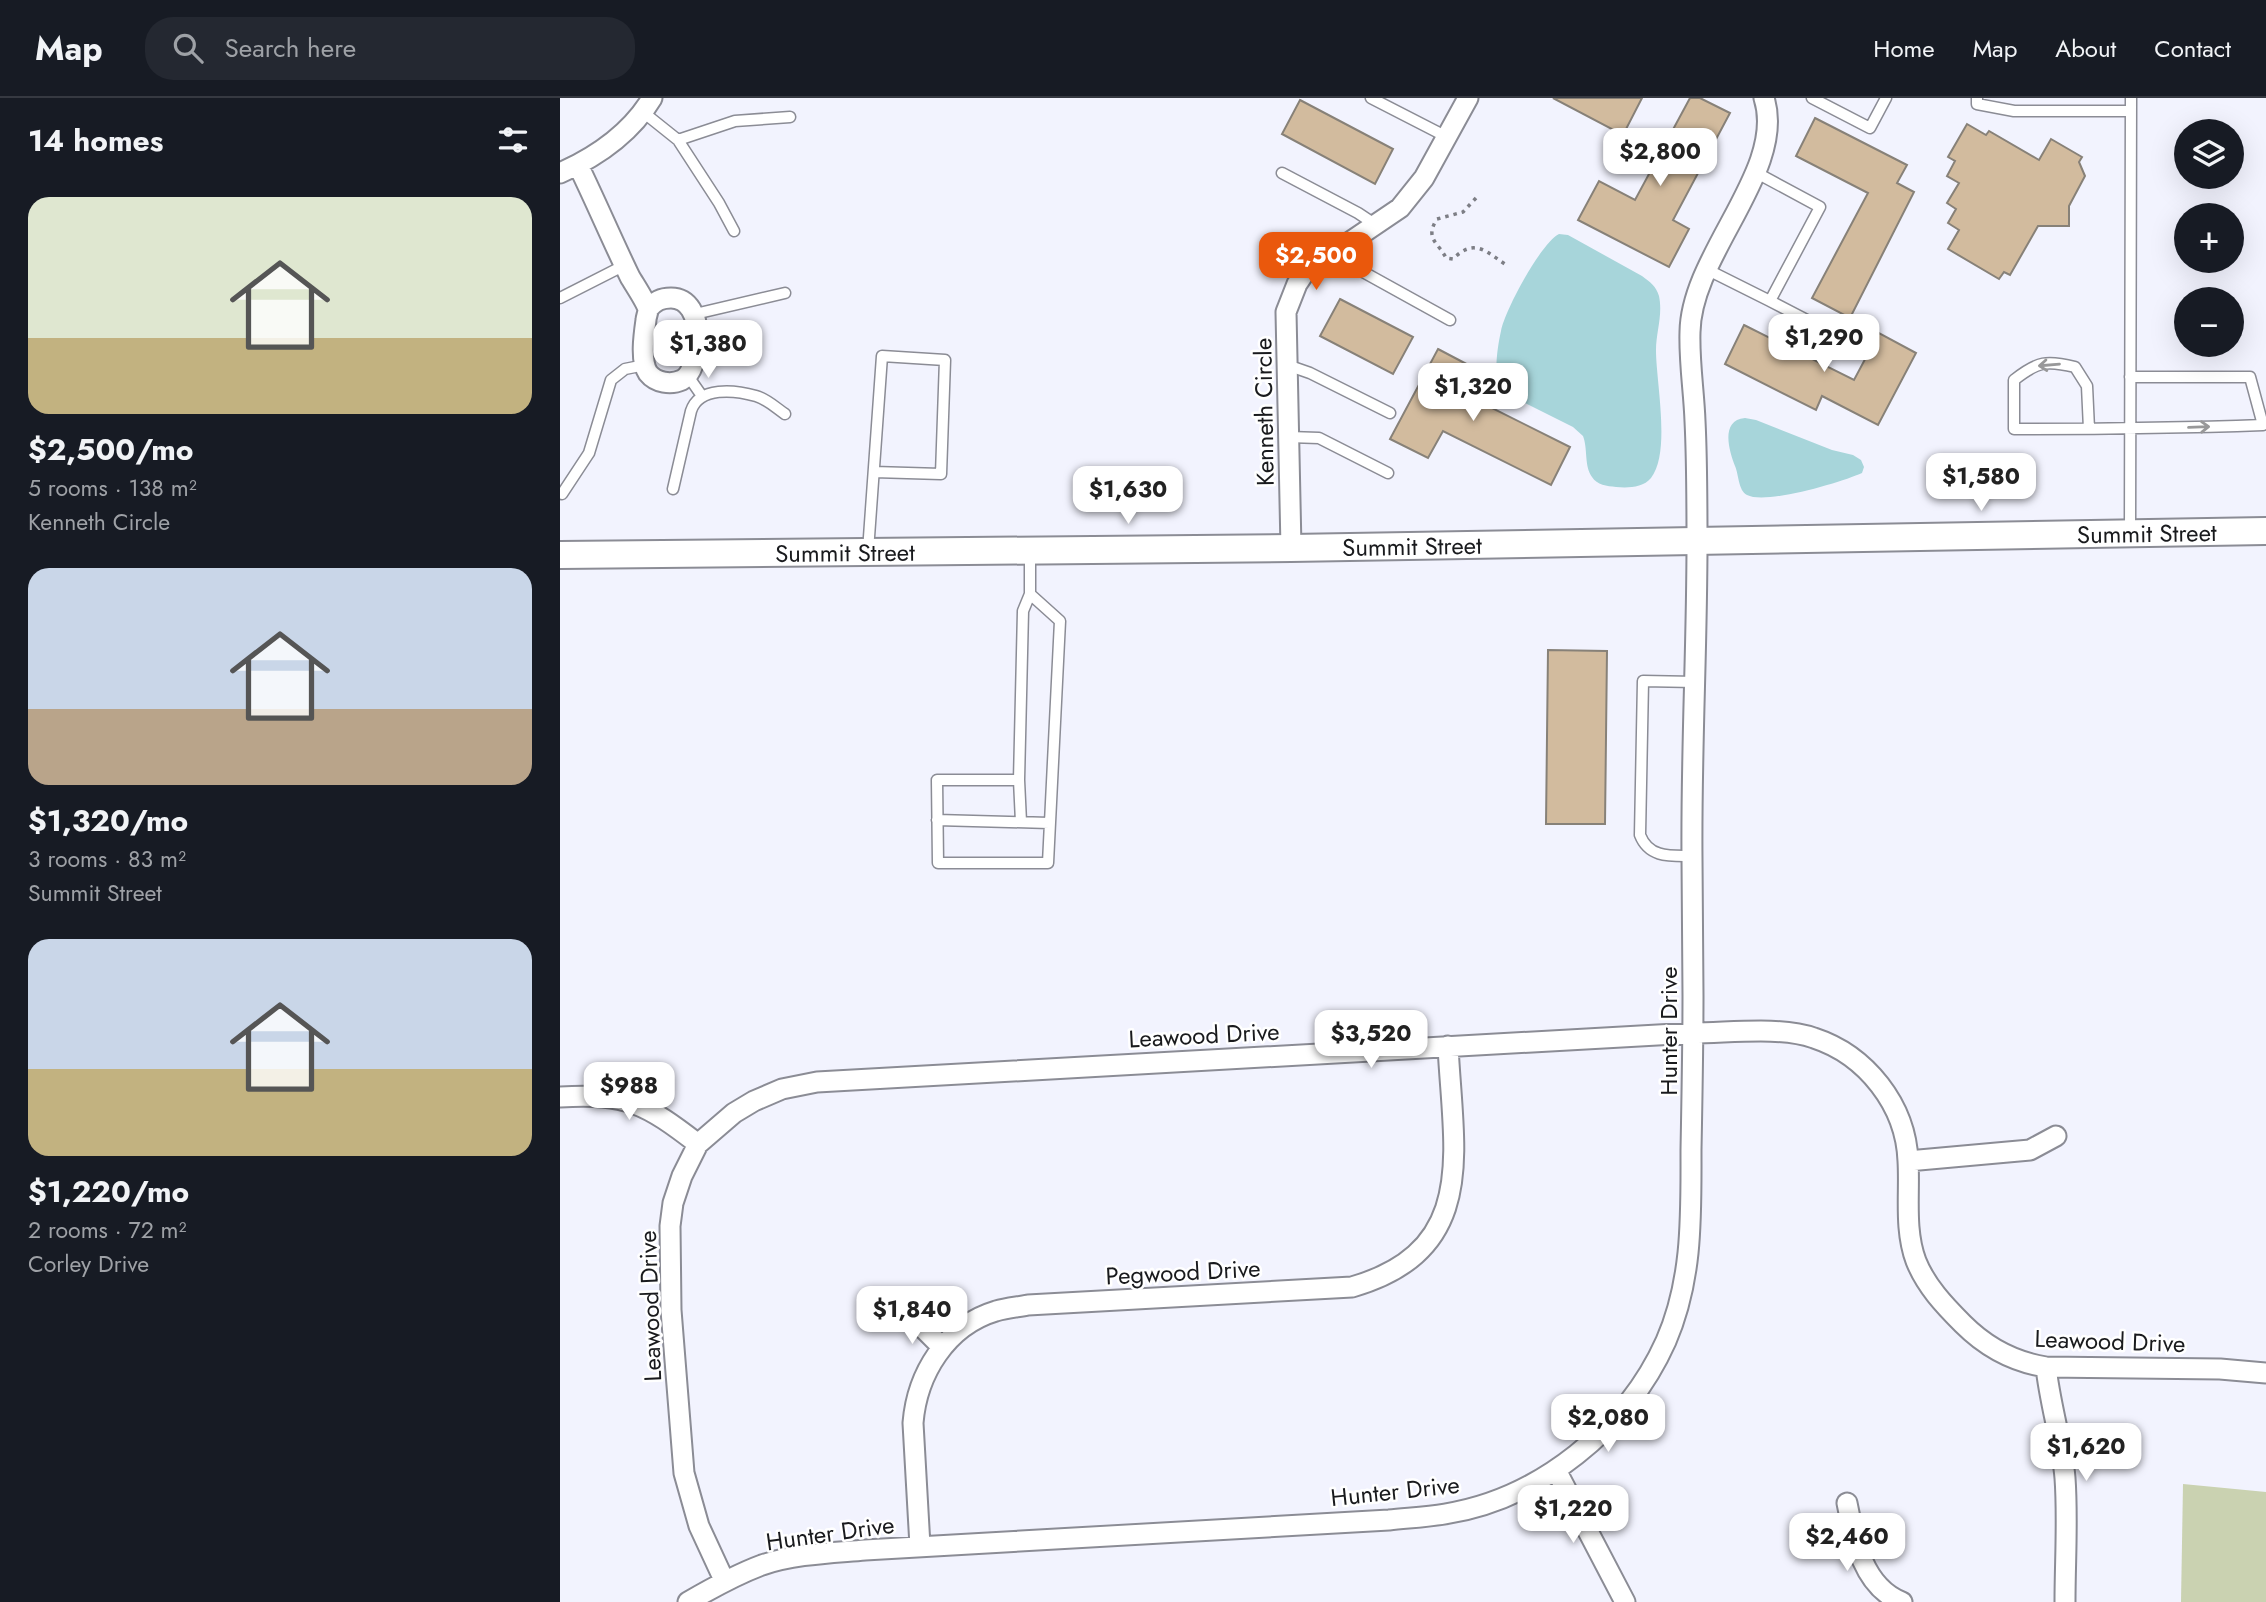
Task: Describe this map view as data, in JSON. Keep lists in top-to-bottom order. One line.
{"streets":{"main road":["Summit Street"],"street":["Kenneth Circle","Hunter Drive","Leawood Drive","Pegwood Drive"]},"crossings":[["Kenneth Circle","Summit Street"],["Summit Street","Hunter Drive"],["Hunter Drive","Leawood Drive"],["Hunter Drive","Pegwood Drive"],["Leawood Drive","Pegwood Drive"]],"page":{"header":"Map","search":"Search here","nav":["Home","Map","About","Contact"],"heading":"14 homes","map_buttons":["+","−"],"price":["$2,800","$2,500","$1,290","$1,380","$1,320","$1,580","$1,630","$3,520","$988","$1,840","$2,080","$1,620","$1,220","$2,460"],"list":[{"name":"$2,500/mo","note":"5 rooms · 138 m² · Kenneth Circle"},{"name":"$1,320/mo","note":"3 rooms · 83 m² · Summit Street"},{"name":"$1,220/mo","note":"2 rooms · 72 m² · Corley Drive"}]}}
